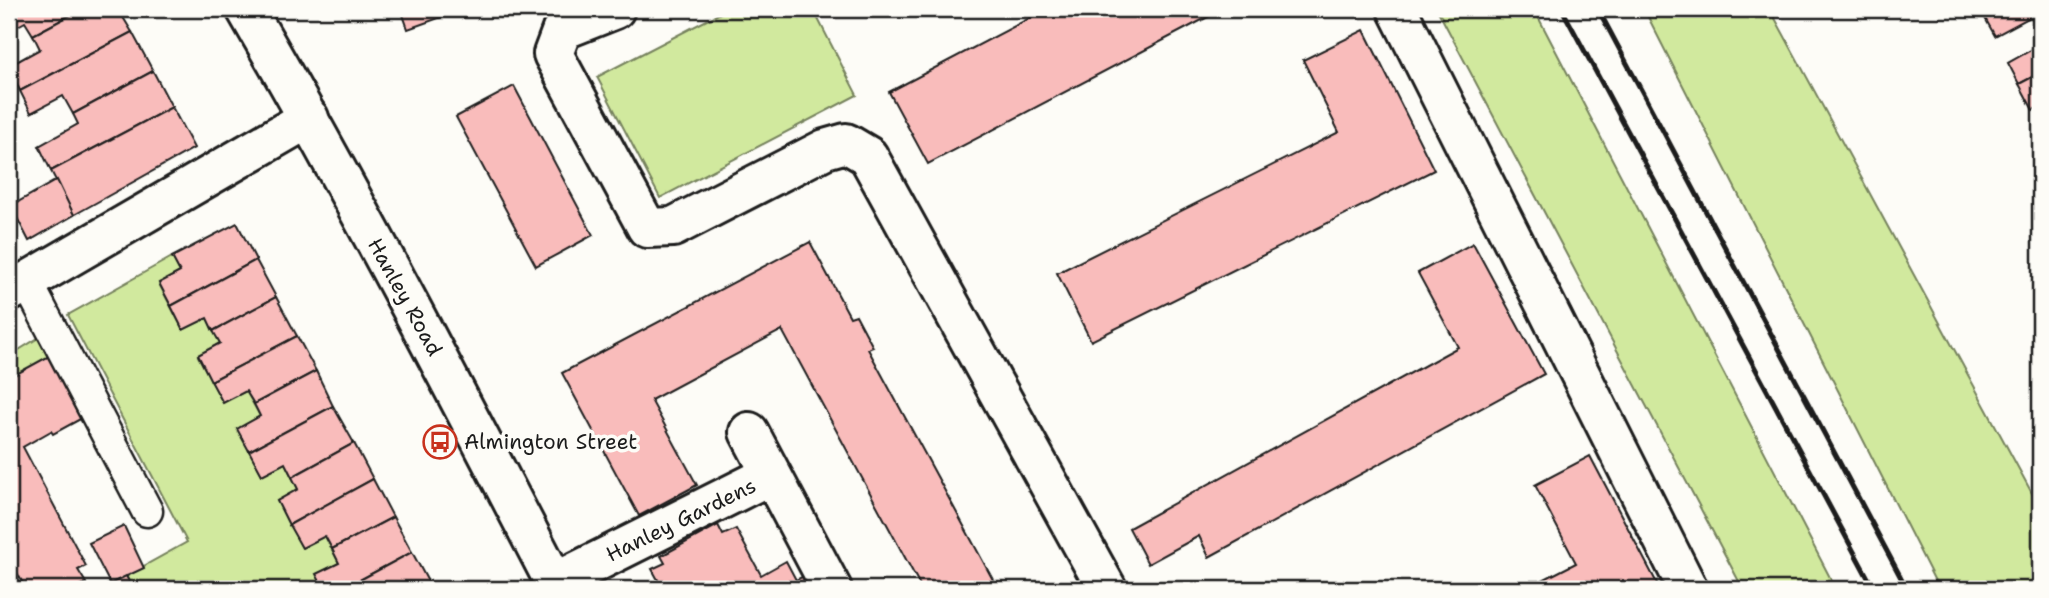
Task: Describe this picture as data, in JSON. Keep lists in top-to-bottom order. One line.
{"streets":{"street":["Hanley Road","Hanley Gardens"]},"crossings":[["Hanley Road","Hanley Gardens"]],"places":{"bus stop":["Almington Street"]}}
